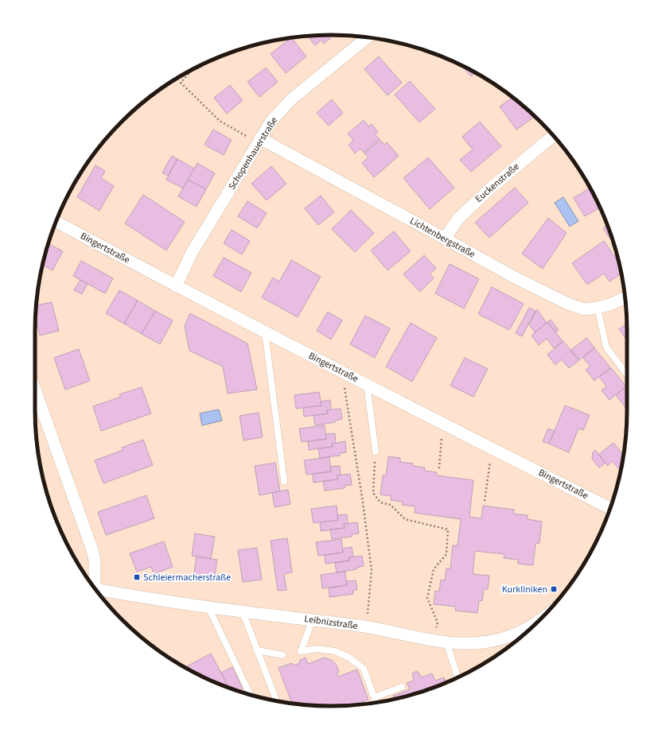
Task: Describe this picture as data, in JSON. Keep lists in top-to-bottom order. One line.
{"streets":{"street":["Schopenhauerstraße","Euckenstraße","Lichtenbergstraße","Bingertstraße","Leibnizstraße"]},"crossings":[["Schopenhauerstraße","Lichtenbergstraße"],["Schopenhauerstraße","Bingertstraße"],["Euckenstraße","Lichtenbergstraße"]],"places":{"transit":["Schleiermacherstraße","Kurkliniken"]}}
